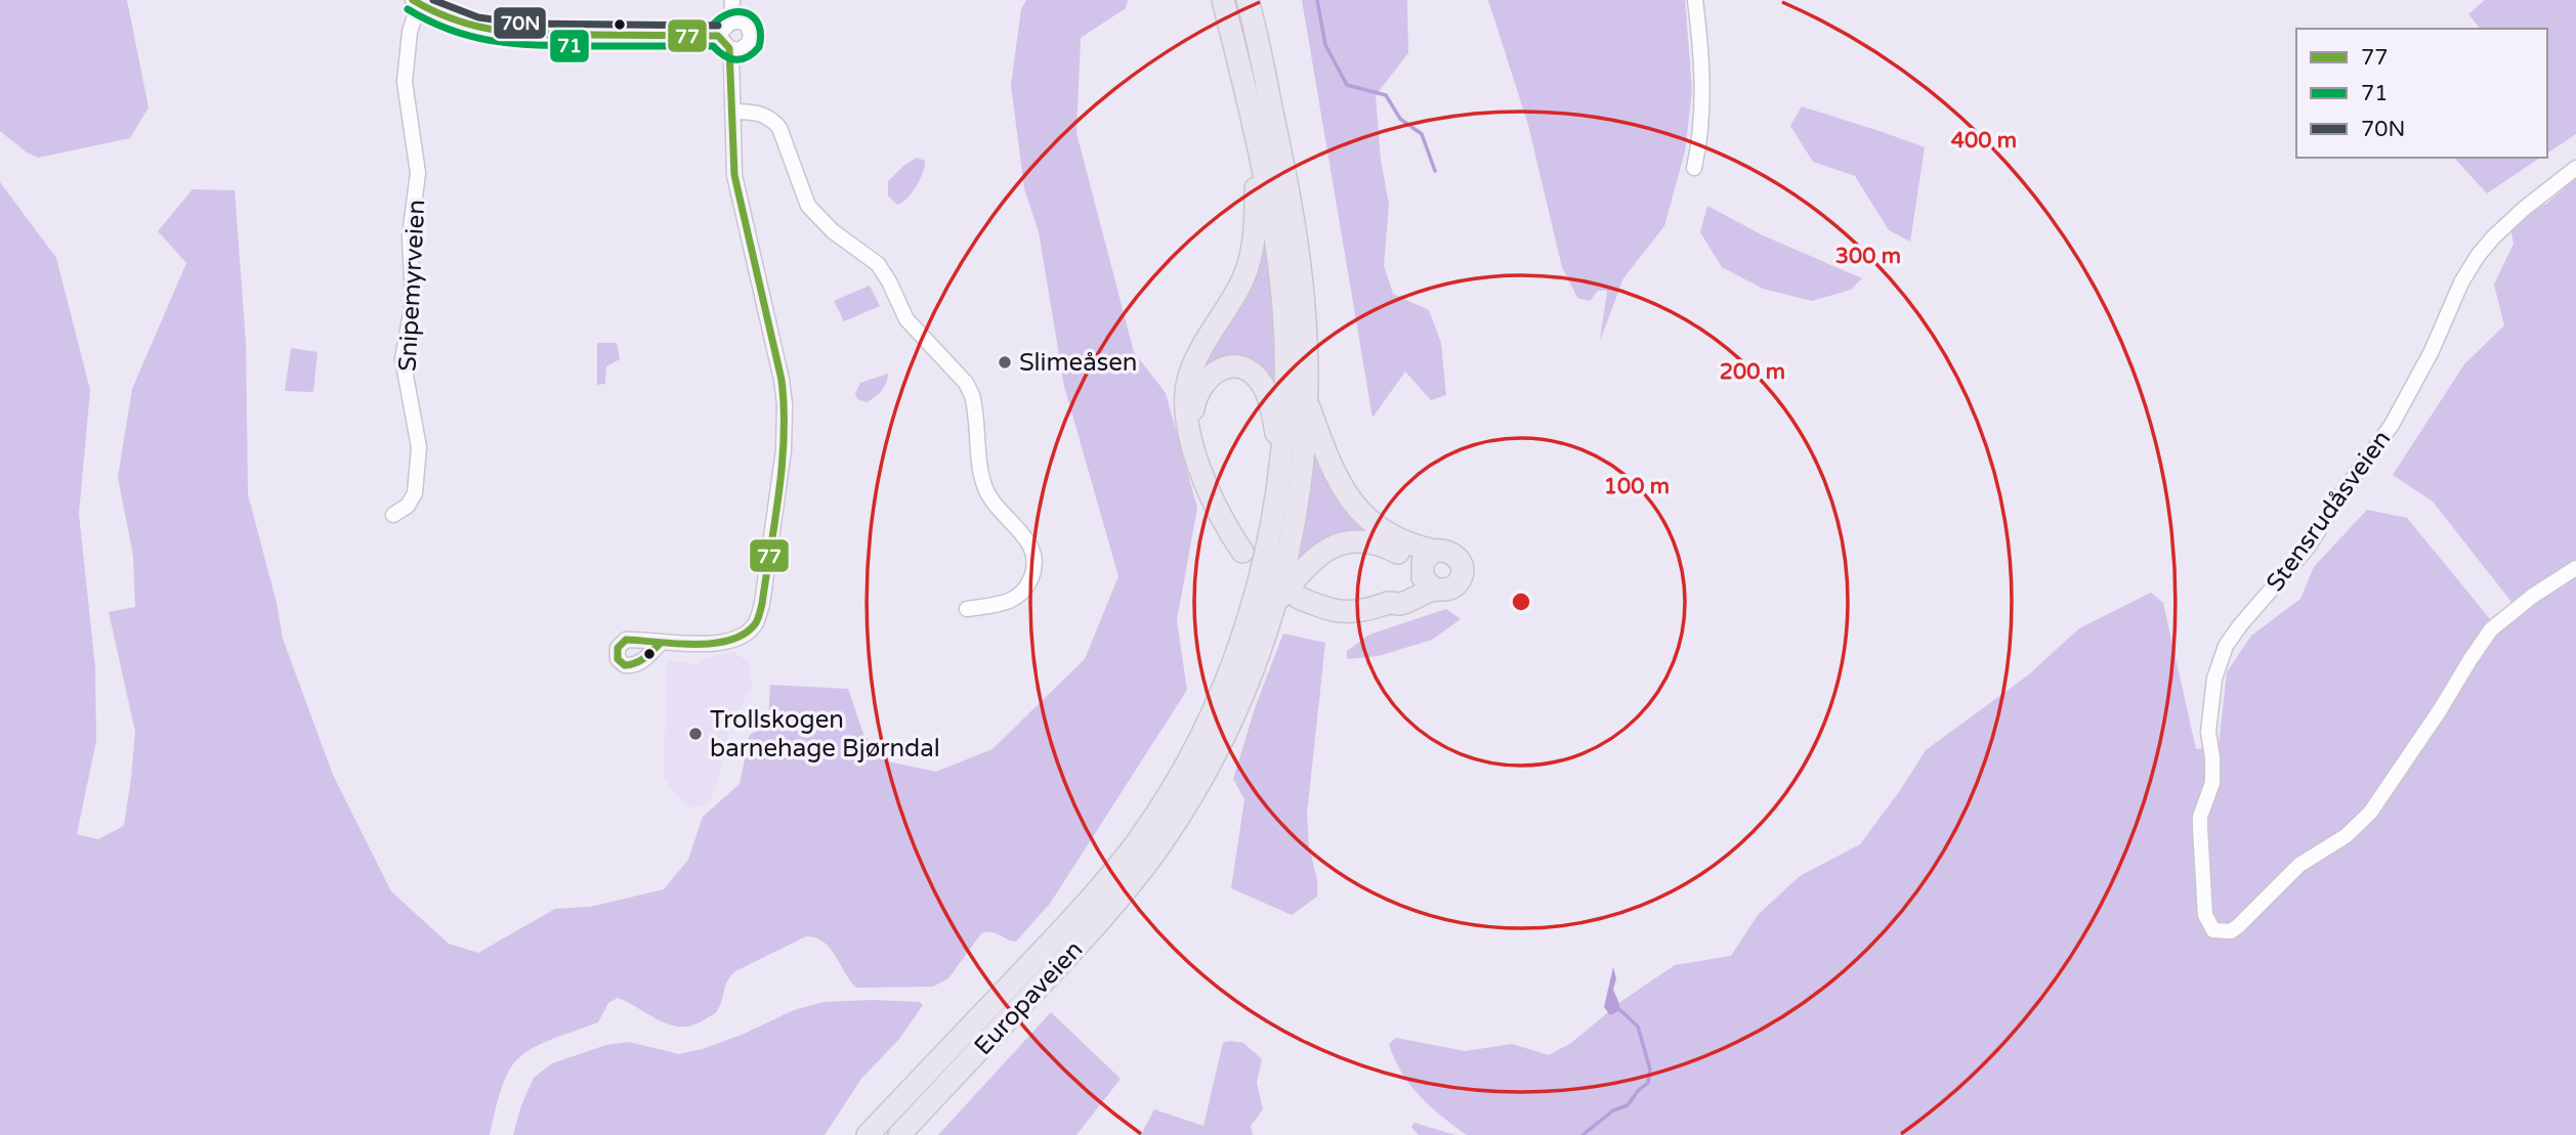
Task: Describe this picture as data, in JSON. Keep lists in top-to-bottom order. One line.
{"streets":{"highway":["Europaveien"],"street":["Snipemyrveien","Stensrudåsveien"]},"places":["Slimeåsen","Trollskogen barnehage Bjørndal"],"lines":["transit line 77","transit line 70N","transit line 71"],"legend":["77","71","70N"],"rings":["400 m","300 m","200 m","100 m"]}
